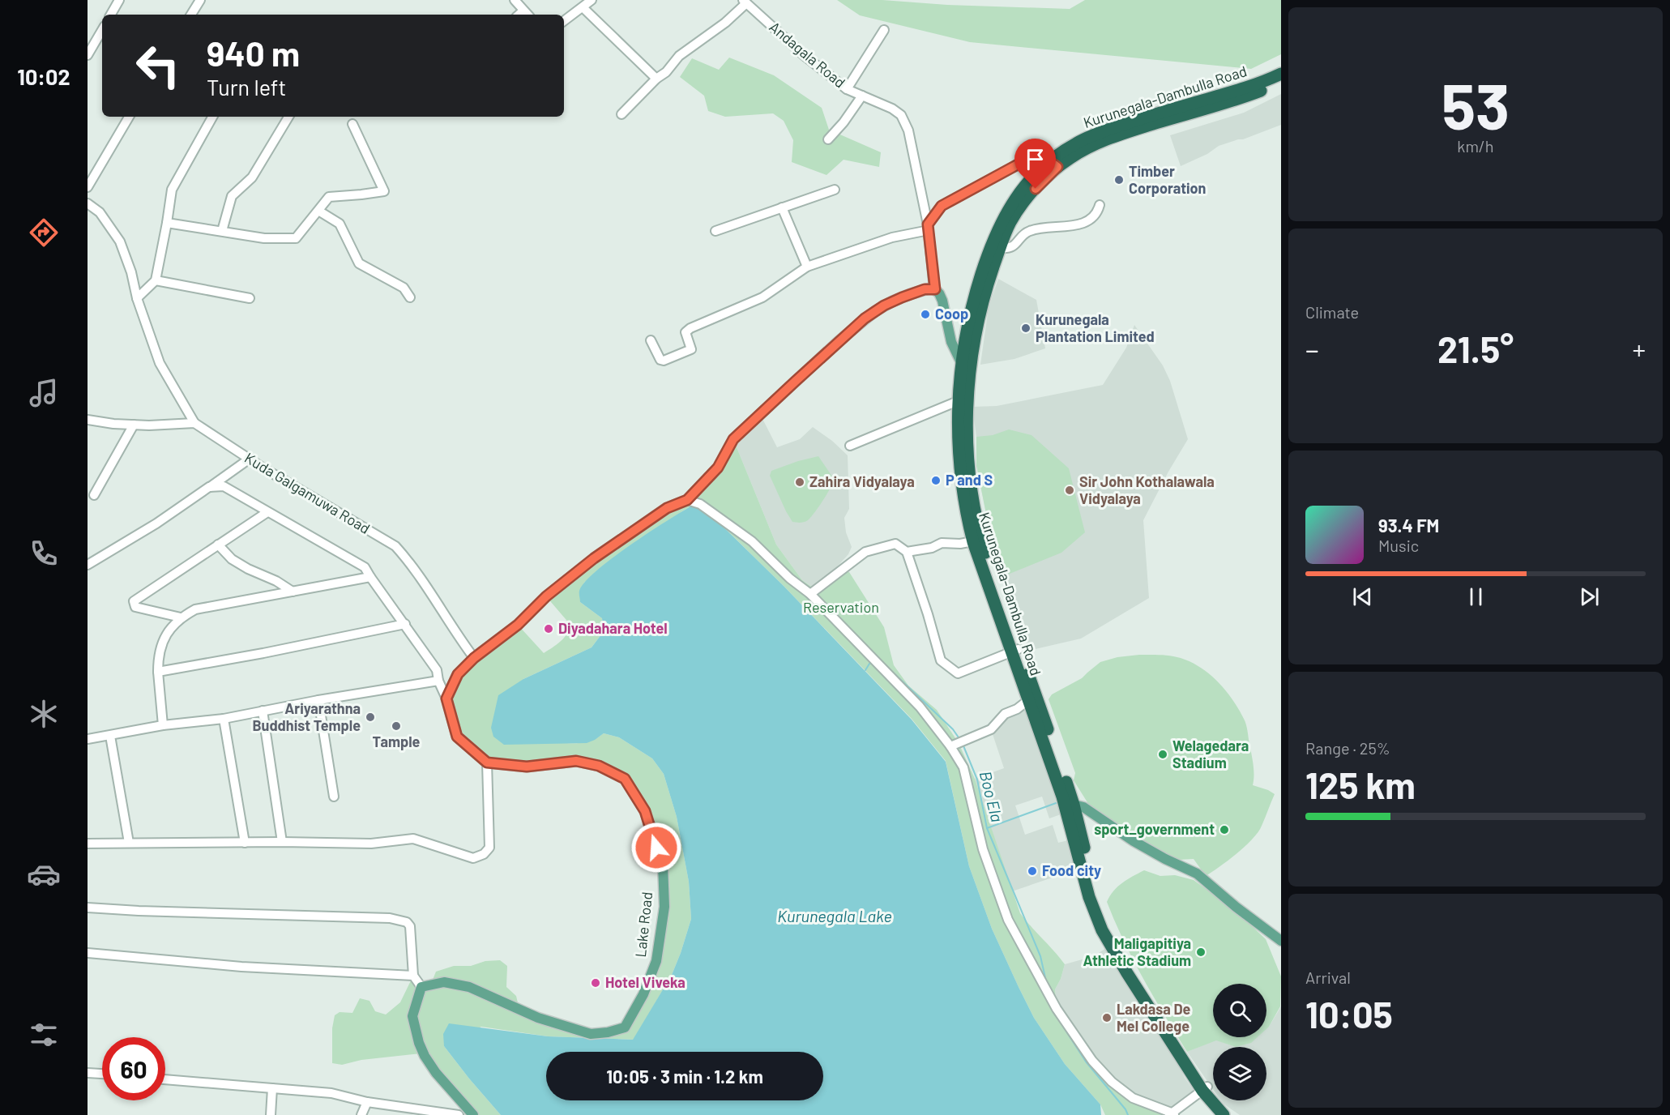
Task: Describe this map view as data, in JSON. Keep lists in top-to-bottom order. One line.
{"streets":{"highway":["Kurunegala-Dambulla Road"],"main road":["Lake Road"],"street":["Andagala Road","Kuda Galgamuwa Road"]},"water":["Boo Ela","Kurunegala Lake"],"parks":["Reservation"],"places":["Timber Corporation","Coop","Kurunegala Plantation Limited","P and S","Zahira Vidyalaya","Sir John Kothalawala Vidyalaya","Diyadahara Hotel","Ariyarathna Buddhist Temple","Tample","Welagedara Stadium","sport_government","Food city","Maligapitiya Athletic Stadium","Hotel Viveka","Lakdasa De Mel College"],"page":{"tabs":"10:02","tile":[["53","km/h"],"Climate",["Range · 25%","125 km"],["Arrival","10:05"]],"turn":["940 m","Turn left"],"heat":["−","21.5°","+"],"song":["93.4 FM","Music"],"limit":"60","trip":"10:05 · 3 min · 1.2 km"}}
